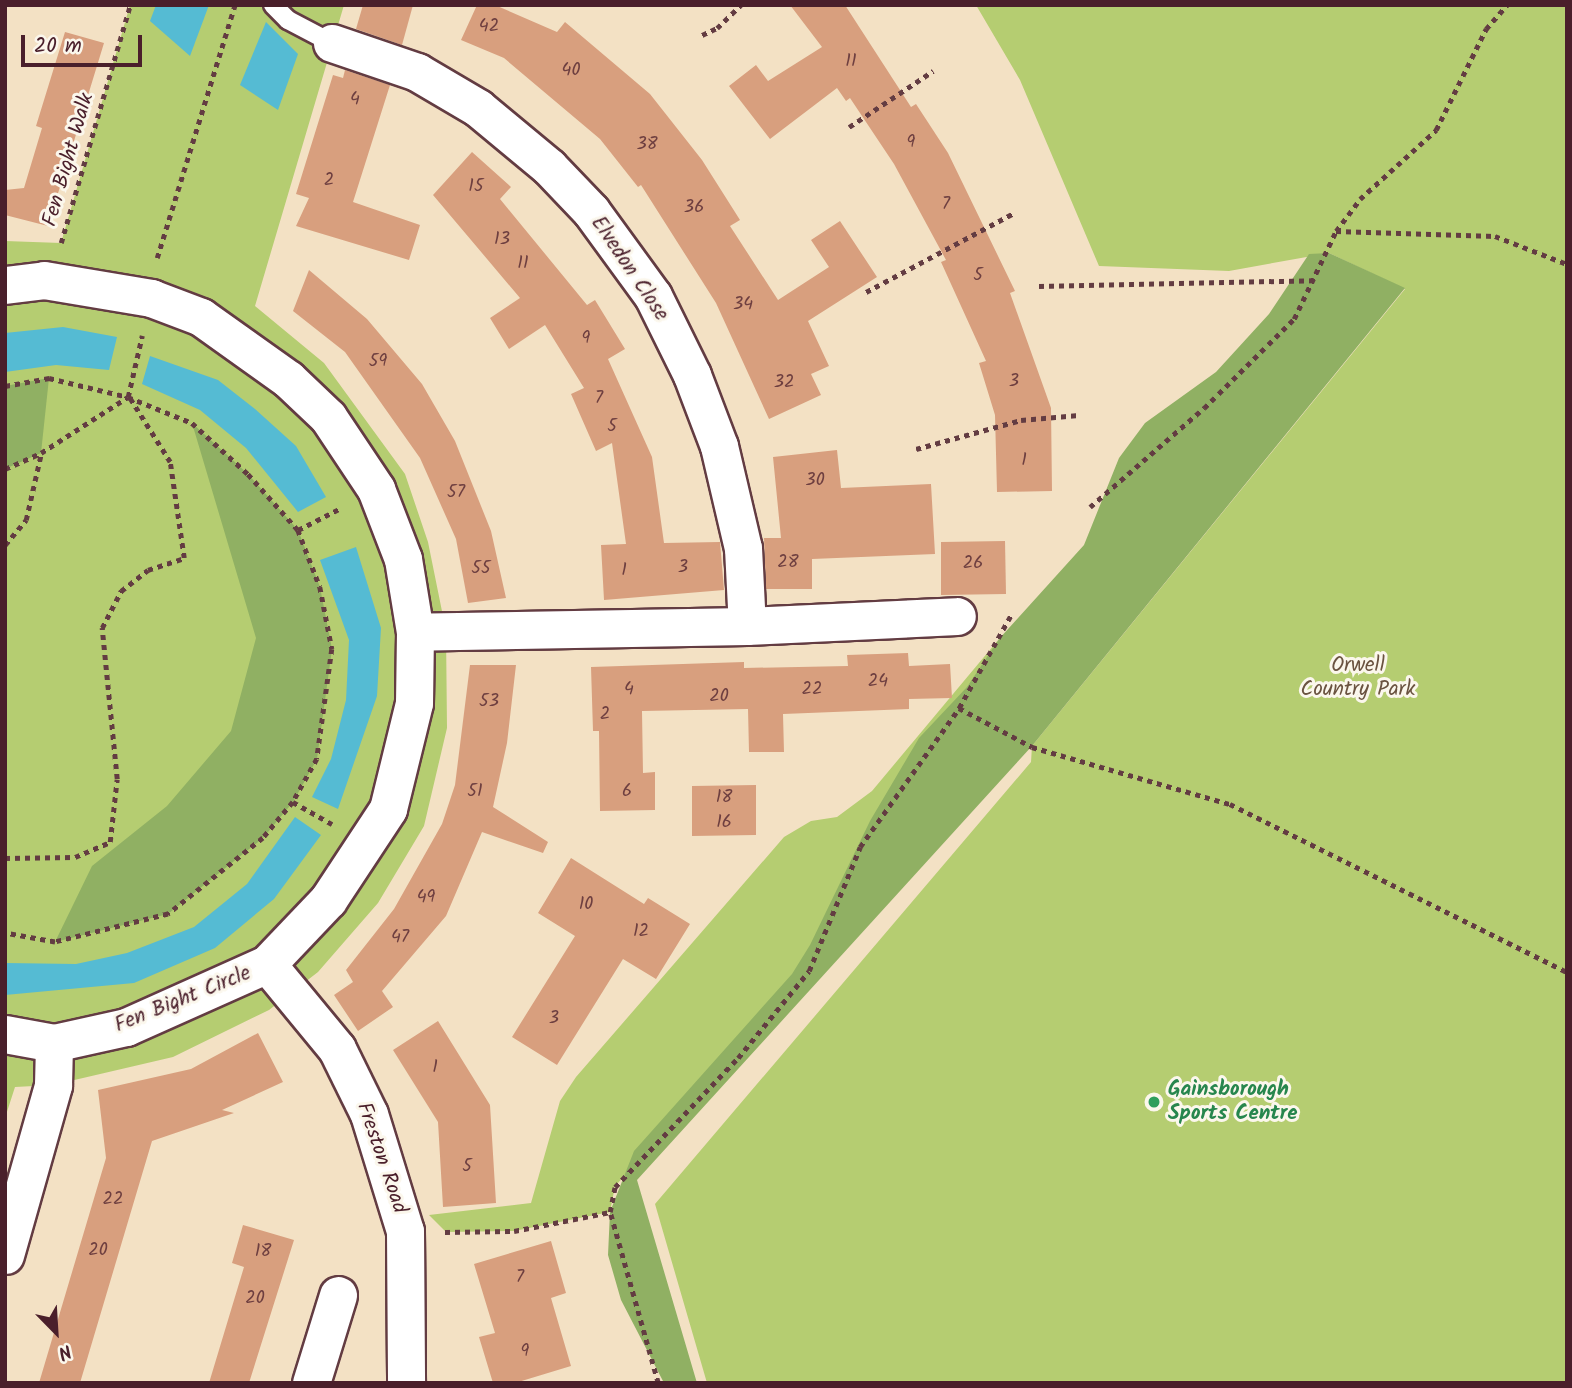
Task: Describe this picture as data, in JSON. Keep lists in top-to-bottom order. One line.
{"streets":{"street":["Elvedon Close","Fen Bight Circle","Freston Road"],"path":["Fen Bight Walk"]},"crossings":[["Fen Bight Circle","Freston Road"]],"parks":["Orwell Country Park"],"places":["Gainsborough Sports Centre"],"house_numbers":["42","11","40","4","9","38","2","15","7","36","13","11","5","34","9","59","3","32","7","5","1","30","57","28","26","3","55","1","24","4","22","20","53","2","51","6","18","16","49","10","12","47","3","1","5","22","20","18","7","20","9"],"scale_bar":"20 m","north":"bottom right"}
